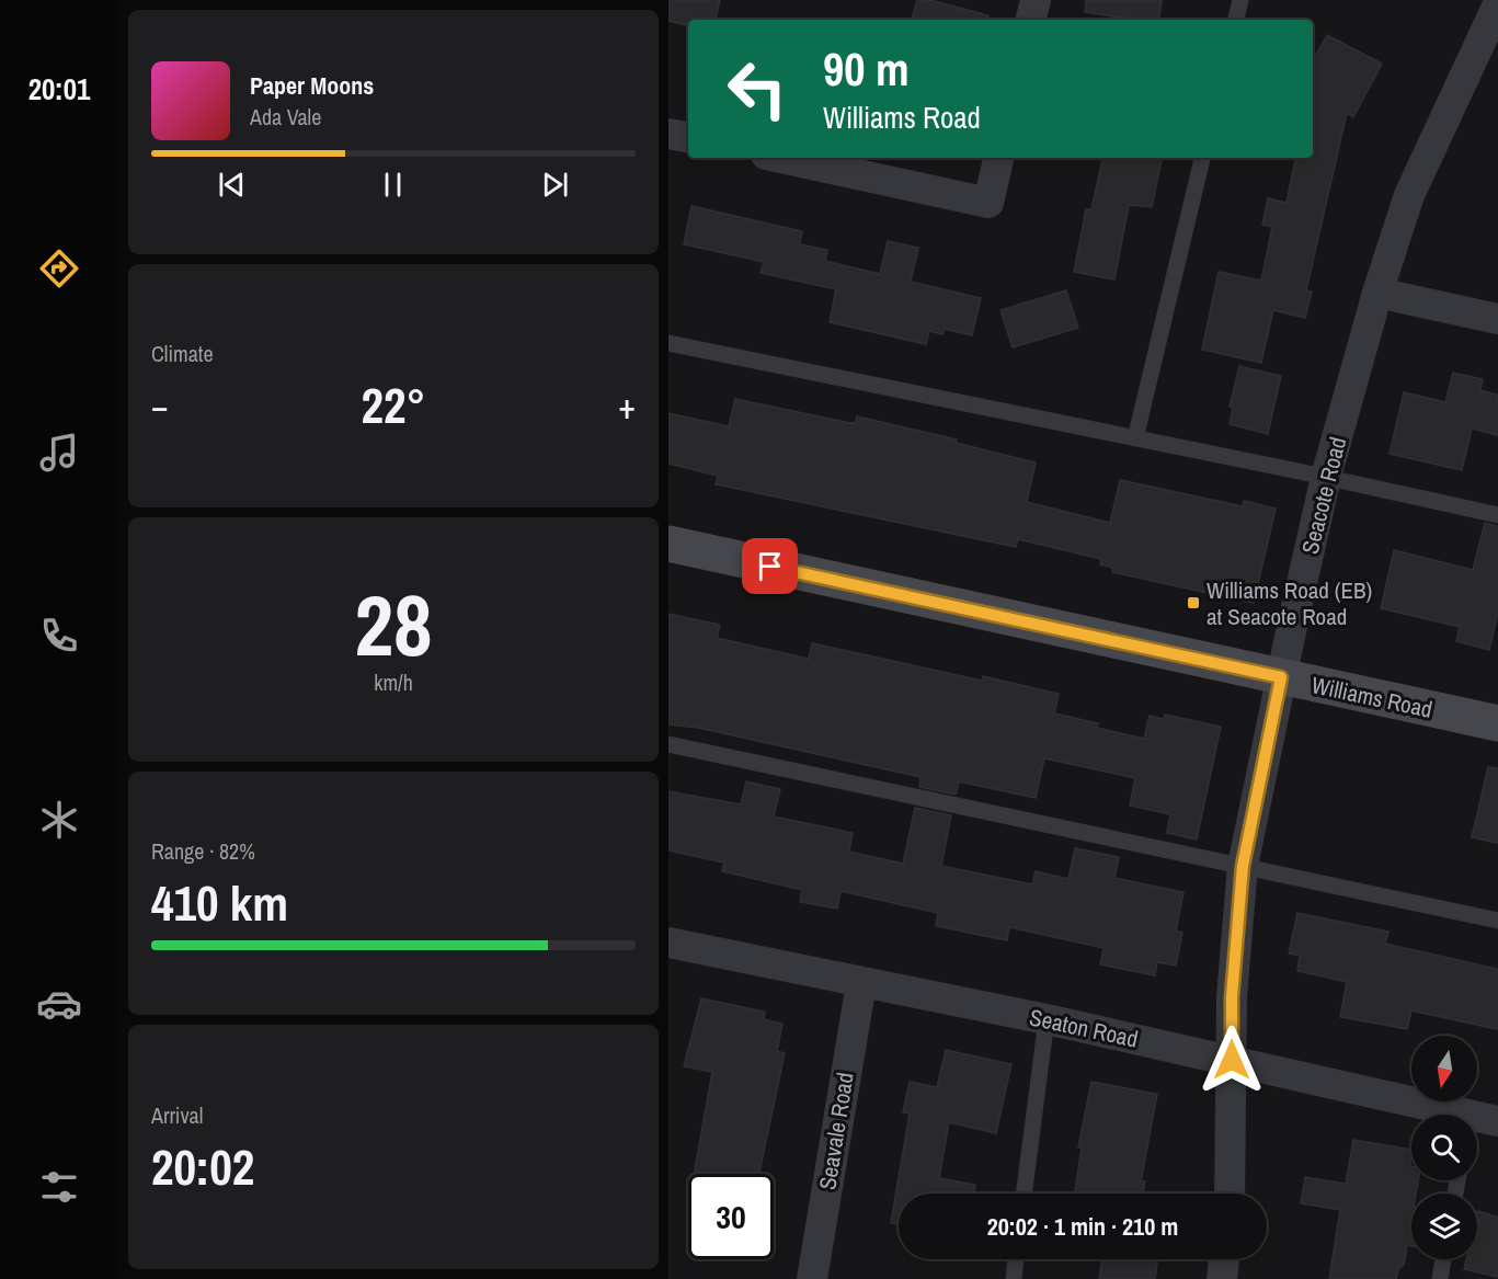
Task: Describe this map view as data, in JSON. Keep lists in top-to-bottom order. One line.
{"streets":{"street":["Seacote Road","Williams Road","Seaton Road","Seavale Road"]},"crossings":[["Seacote Road","Williams Road"],["Seacote Road","Seaton Road"],["Seaton Road","Seavale Road"]],"places":{"transit":["Williams Road (EB) at Seacote Road"]},"north":"bottom","page":{"tabs":"20:01","turn":["90 m","Williams Road"],"song":["Paper Moons","Ada Vale"],"tile":["Climate",["28","km/h"],["Range · 82%","410 km"],["Arrival","20:02"]],"heat":["−","22°","+"],"limit":"30","trip":"20:02 · 1 min · 210 m"}}
